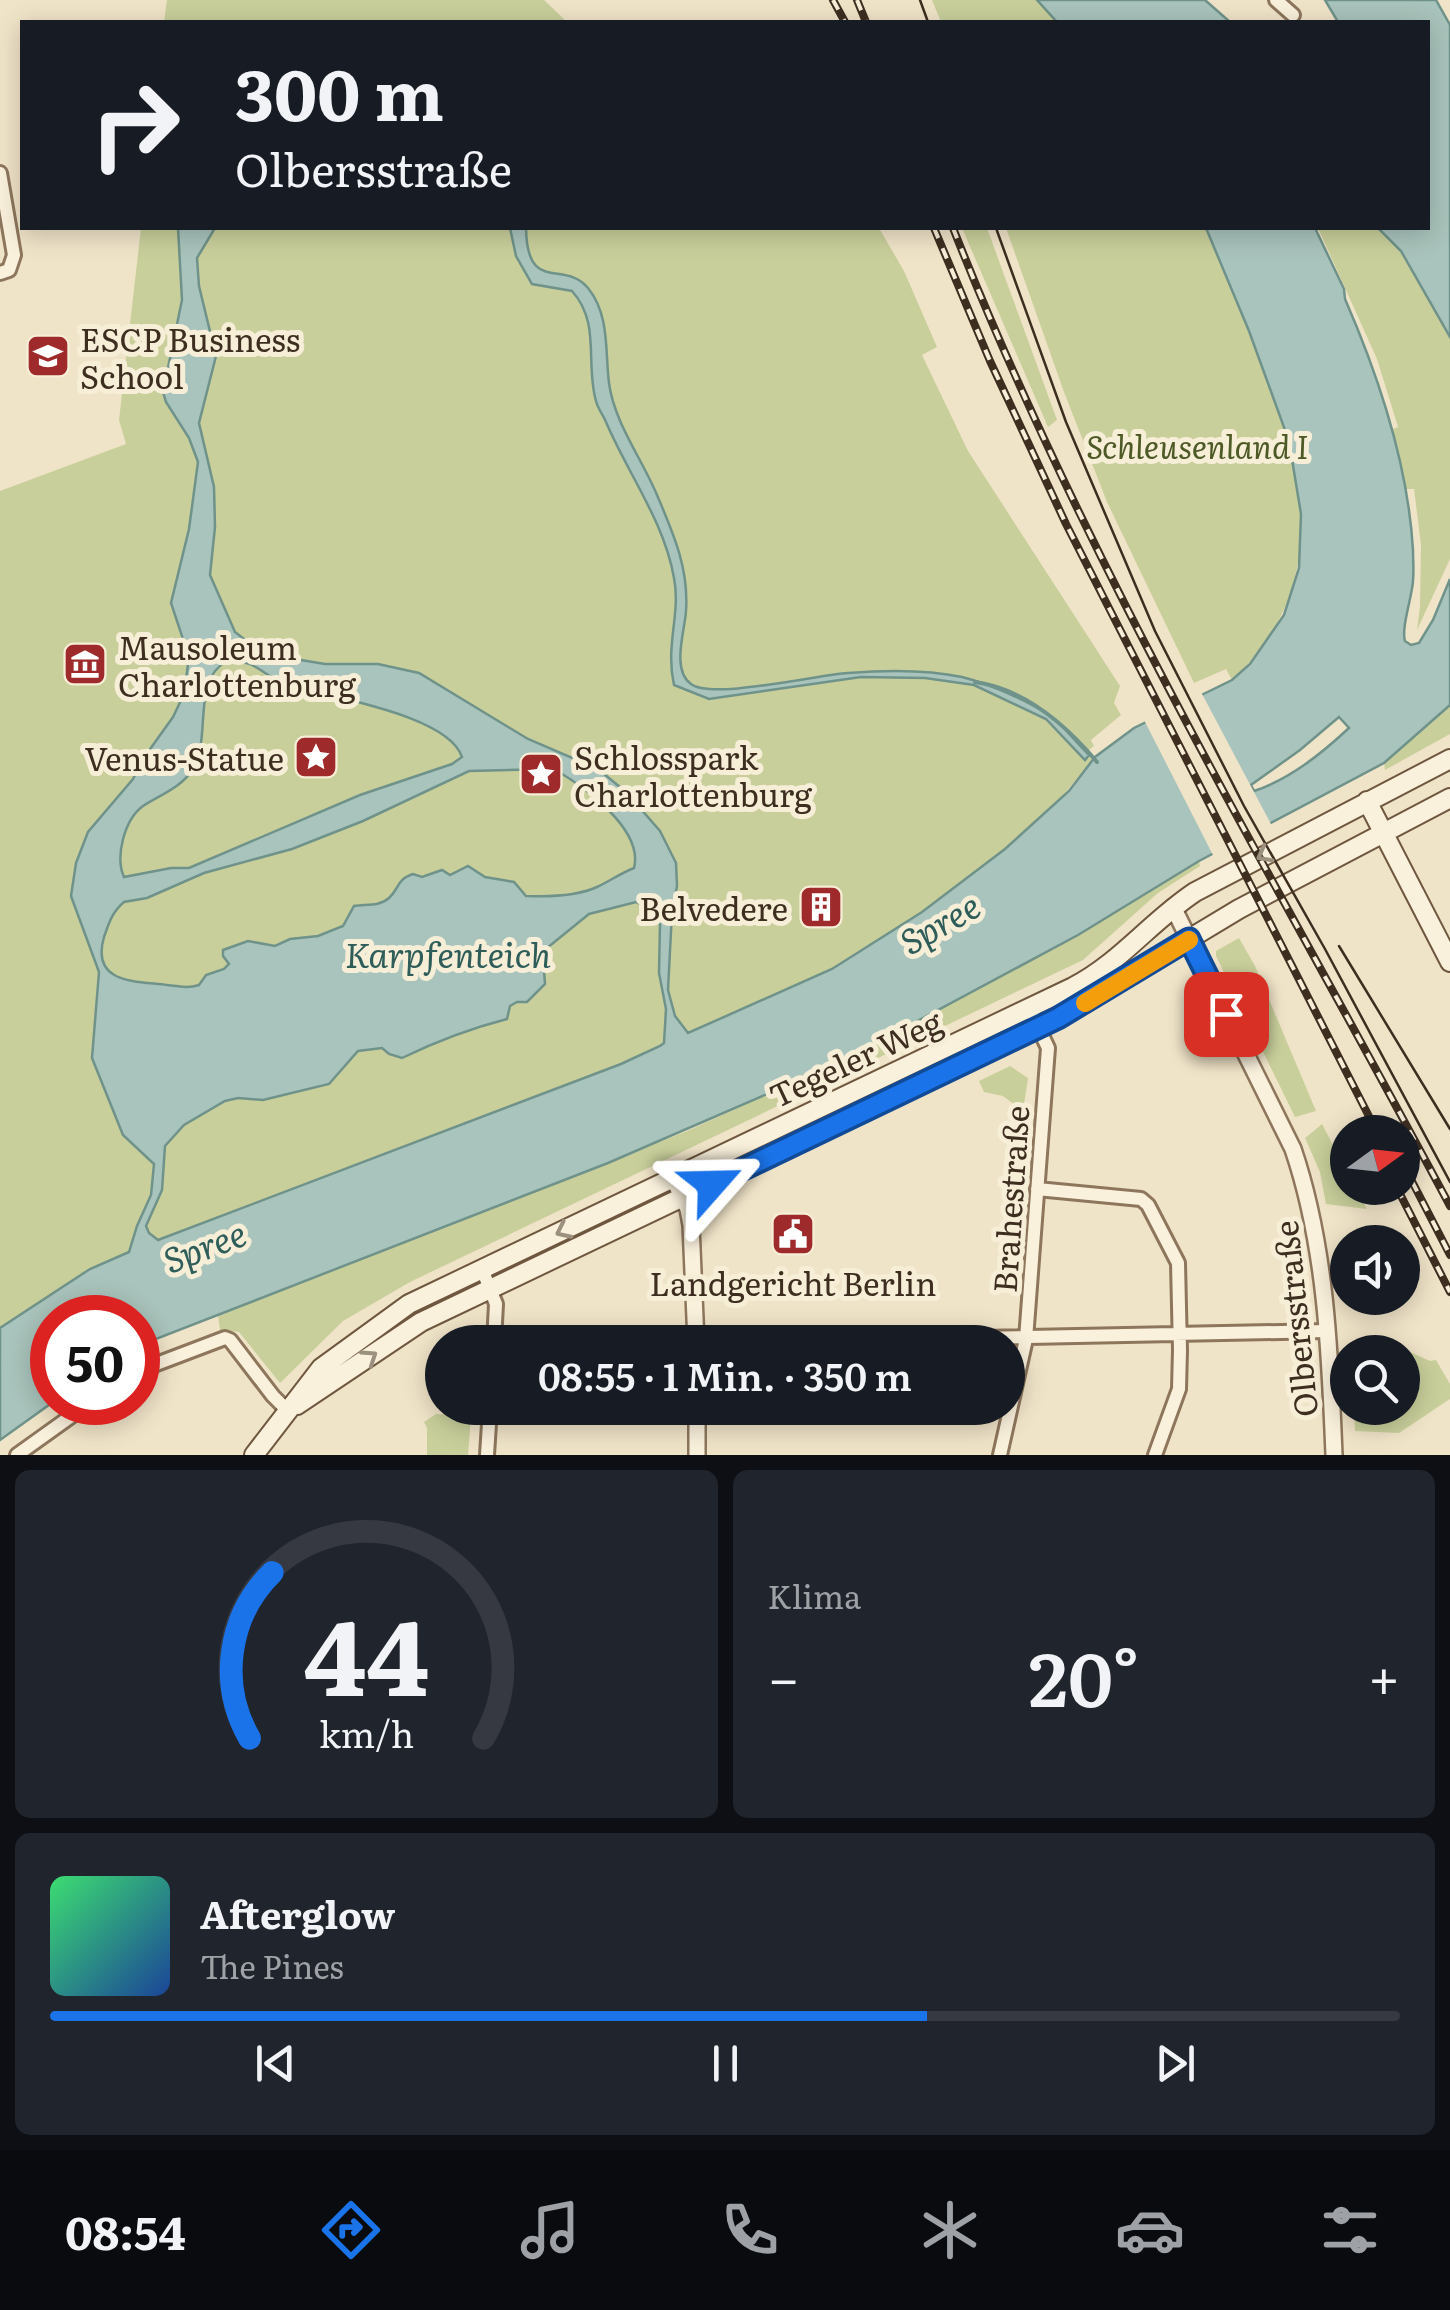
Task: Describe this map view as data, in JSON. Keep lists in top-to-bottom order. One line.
{"streets":{"main road":["Tegeler Weg"],"street":["Brahestraße","Olbersstraße"]},"crossings":[["Tegeler Weg","Brahestraße"],["Tegeler Weg","Olbersstraße"]],"water":["Spree","Karpfenteich"],"parks":["Schleusenland I"],"places":{"school or university":["ESCP Business School"],"museum":["Mausoleum Charlottenburg"],"place":["Venus-Statue","Schlosspark Charlottenburg"],"building":["Belvedere"],"public building":["Landgericht Berlin"]},"north":"right","page":{"turn":["300 m","Olbersstraße"],"limit":"50","trip":"08:55 · 1 Min. · 350 m","tile":"Klima","heat":["−","20°","+"],"song":["Afterglow","The Pines"],"tabs":"08:54","gauge":["44","km/h"]}}
